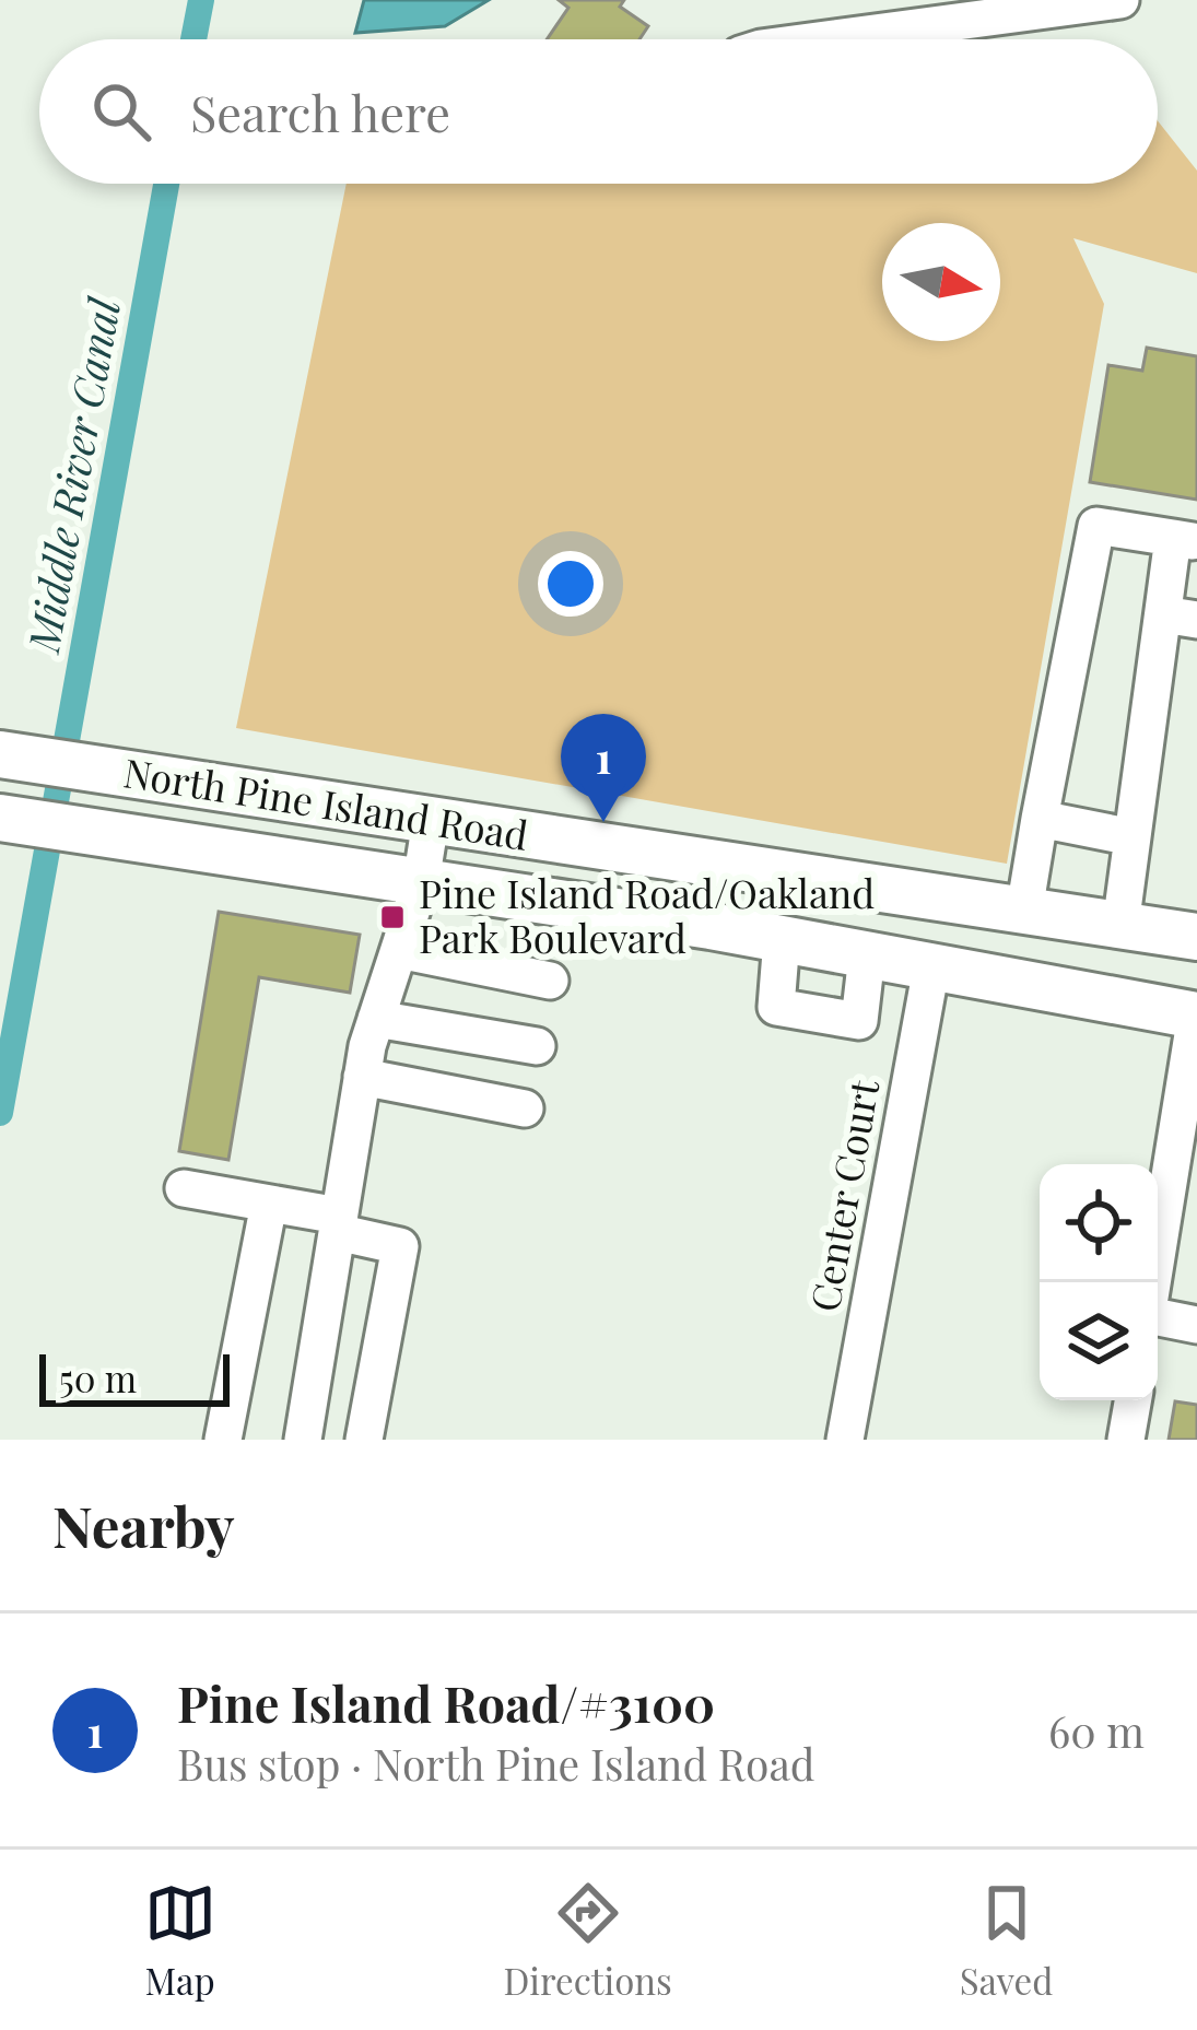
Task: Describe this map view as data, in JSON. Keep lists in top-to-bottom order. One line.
{"streets":{"main road":["North Pine Island Road"],"street":["Center Court"]},"crossings":[["North Pine Island Road","Center Court"]],"water":["Middle River Canal"],"places":{"transit":["Pine Island Road/Oakland Park Boulevard"]},"scale_bar":"50 m","north":"right","page":{"search":"Search here","pins":"1","scale":"50 m","heading":"Nearby","list":[{"mark":"1","name":"Pine Island Road/#3100","note":"Bus stop · North Pine Island Road","value":"60 m"}],"nav":["Map","Directions","Saved"]}}
